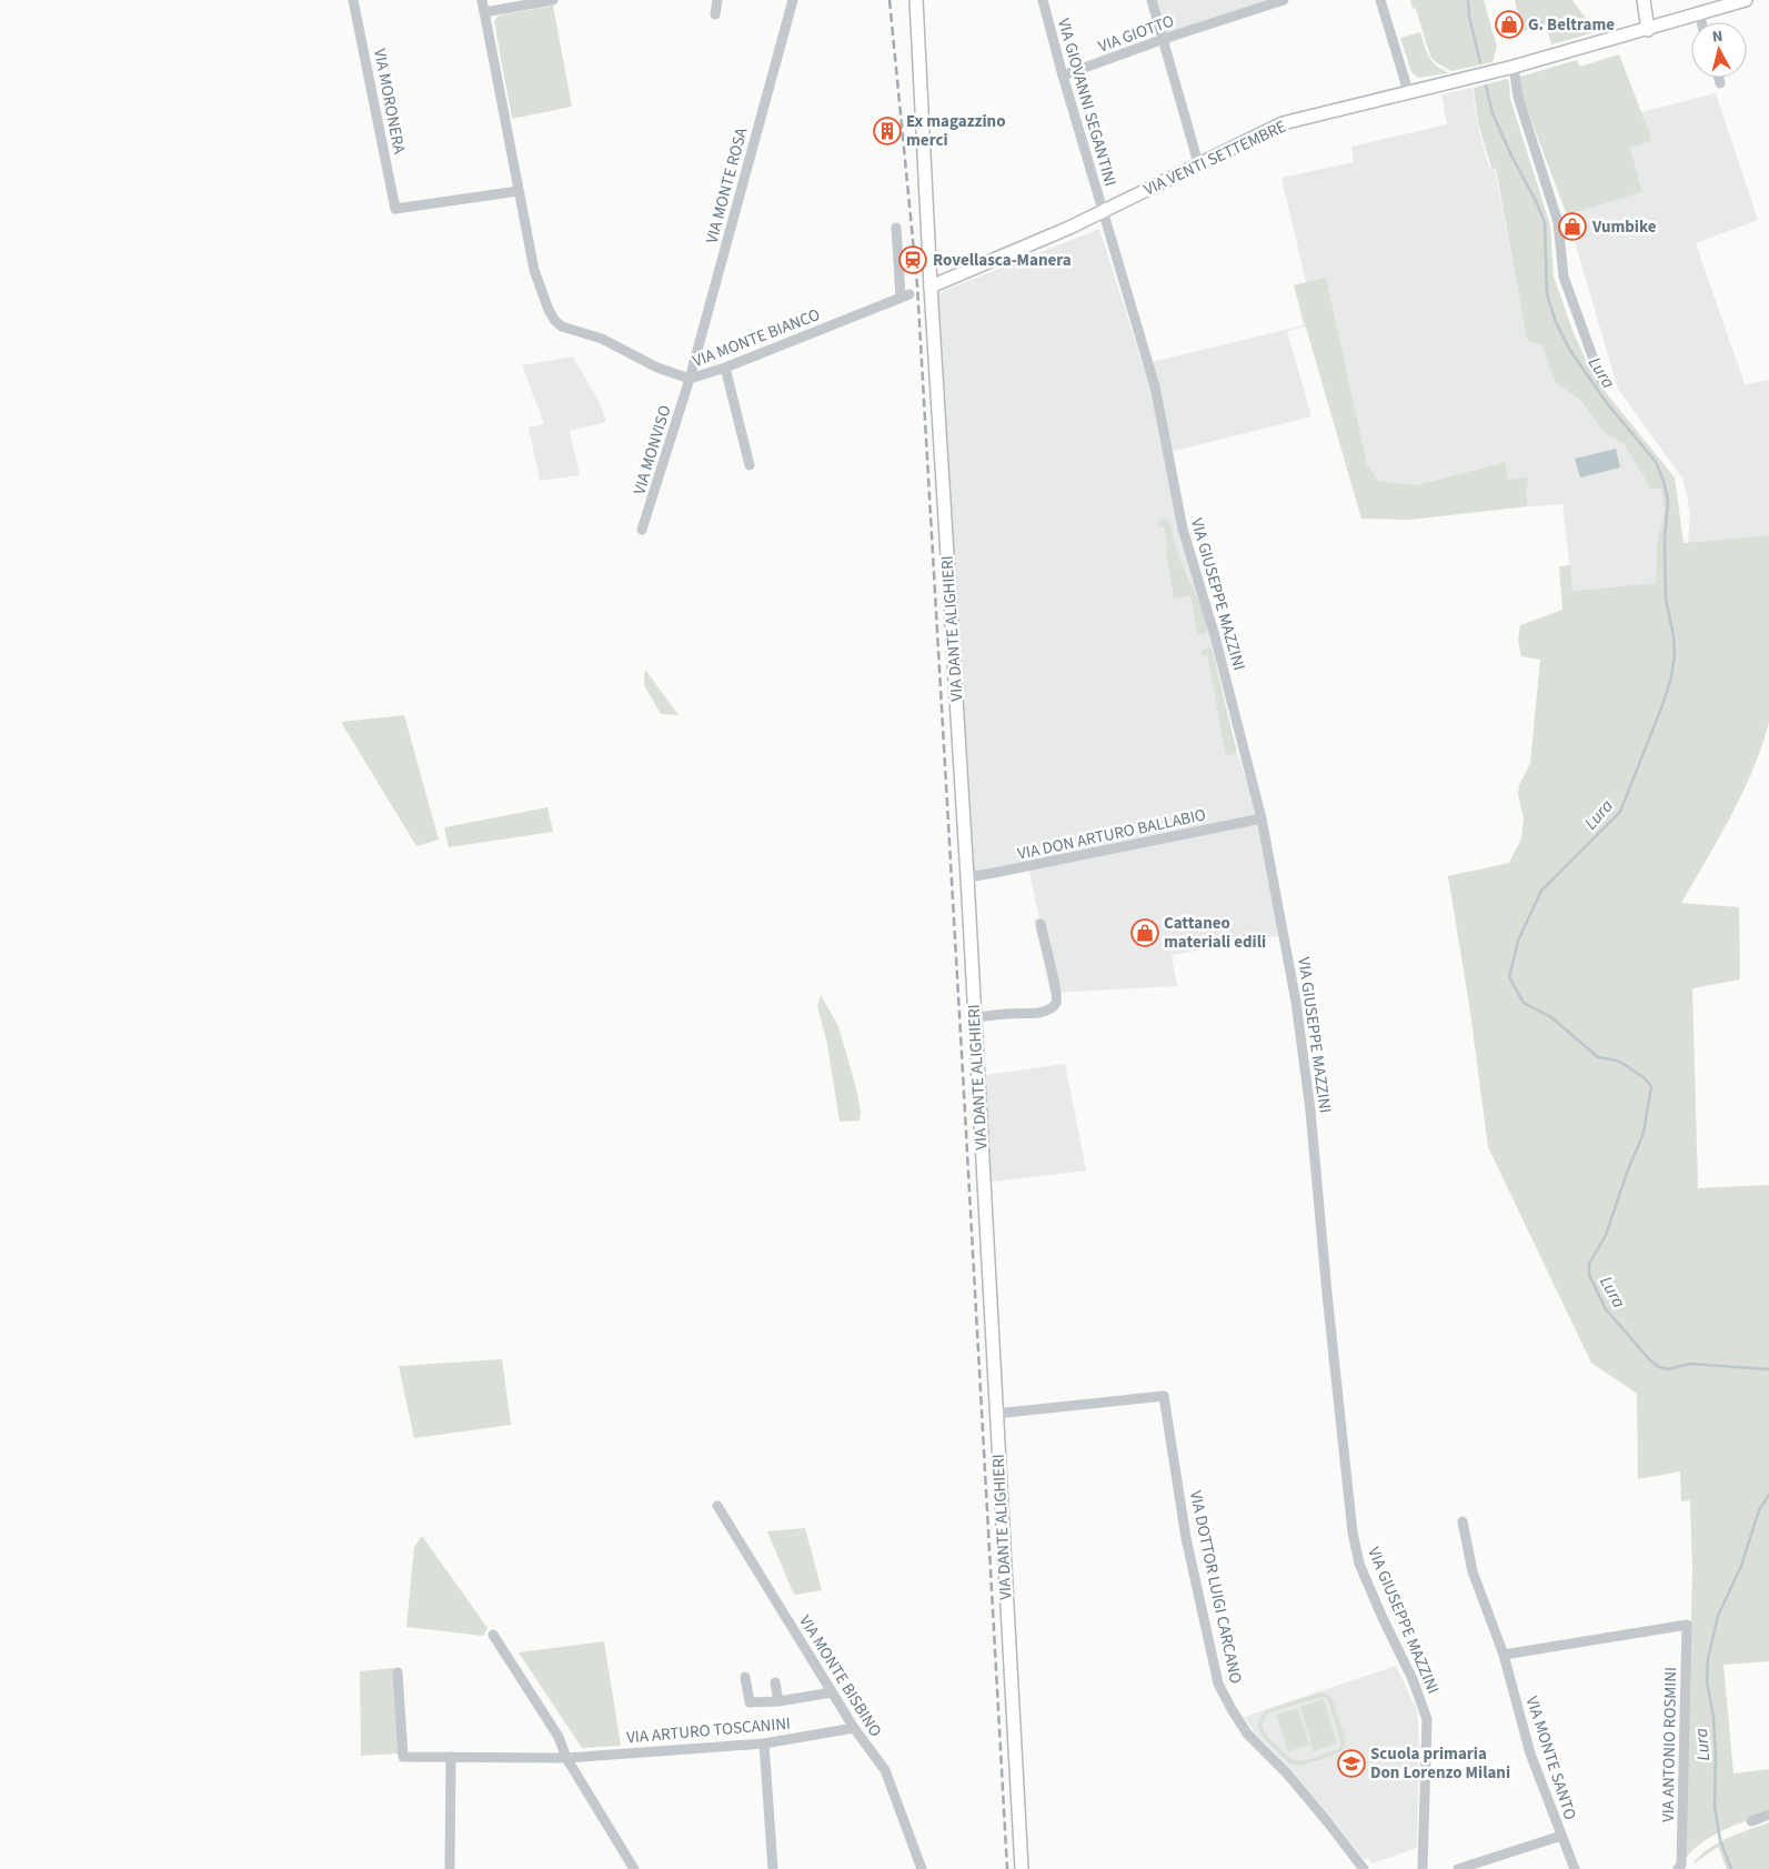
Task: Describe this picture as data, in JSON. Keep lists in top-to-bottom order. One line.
{"streets":{"street":["VIA GIOTTO","VIA MORONERA","VIA GIOVANNI SEGANTINI","VIA VENTI SETTEMBRE","VIA MONTE ROSA","VIA MONTE BIANCO","VIA MONVISO","VIA GIUSEPPE MAZZINI","VIA DANTE ALIGHIERI","VIA DON ARTURO BALLABIO","VIA DOTTOR LUIGI CARCANO","VIA MONTE BISBINO","VIA ARTURO TOSCANINI","VIA ANTONIO ROSMINI","VIA MONTE SANTO"]},"crossings":[["VIA GIOTTO","VIA GIOVANNI SEGANTINI"],["VIA MORONERA","VIA MONTE BIANCO"],["VIA GIOVANNI SEGANTINI","VIA VENTI SETTEMBRE"],["VIA GIOVANNI SEGANTINI","VIA GIUSEPPE MAZZINI"],["VIA VENTI SETTEMBRE","VIA GIUSEPPE MAZZINI"],["VIA VENTI SETTEMBRE","VIA DANTE ALIGHIERI"],["VIA MONTE ROSA","VIA MONTE BIANCO"],["VIA MONTE ROSA","VIA MONVISO"],["VIA MONTE BIANCO","VIA MONVISO"],["VIA GIUSEPPE MAZZINI","VIA DON ARTURO BALLABIO"],["VIA DANTE ALIGHIERI","VIA DON ARTURO BALLABIO"],["VIA DANTE ALIGHIERI","VIA DOTTOR LUIGI CARCANO"],["VIA MONTE BISBINO","VIA ARTURO TOSCANINI"],["VIA ANTONIO ROSMINI","VIA MONTE SANTO"]],"water":["Lura"],"places":{"shop":["G. Beltrame","Vumbike","Cattaneo materiali edili"],"building":["Ex magazzino merci"],"station":["Rovellasca-Manera"],"school or university":["Scuola primaria Don Lorenzo Milani"]},"north":"top"}
